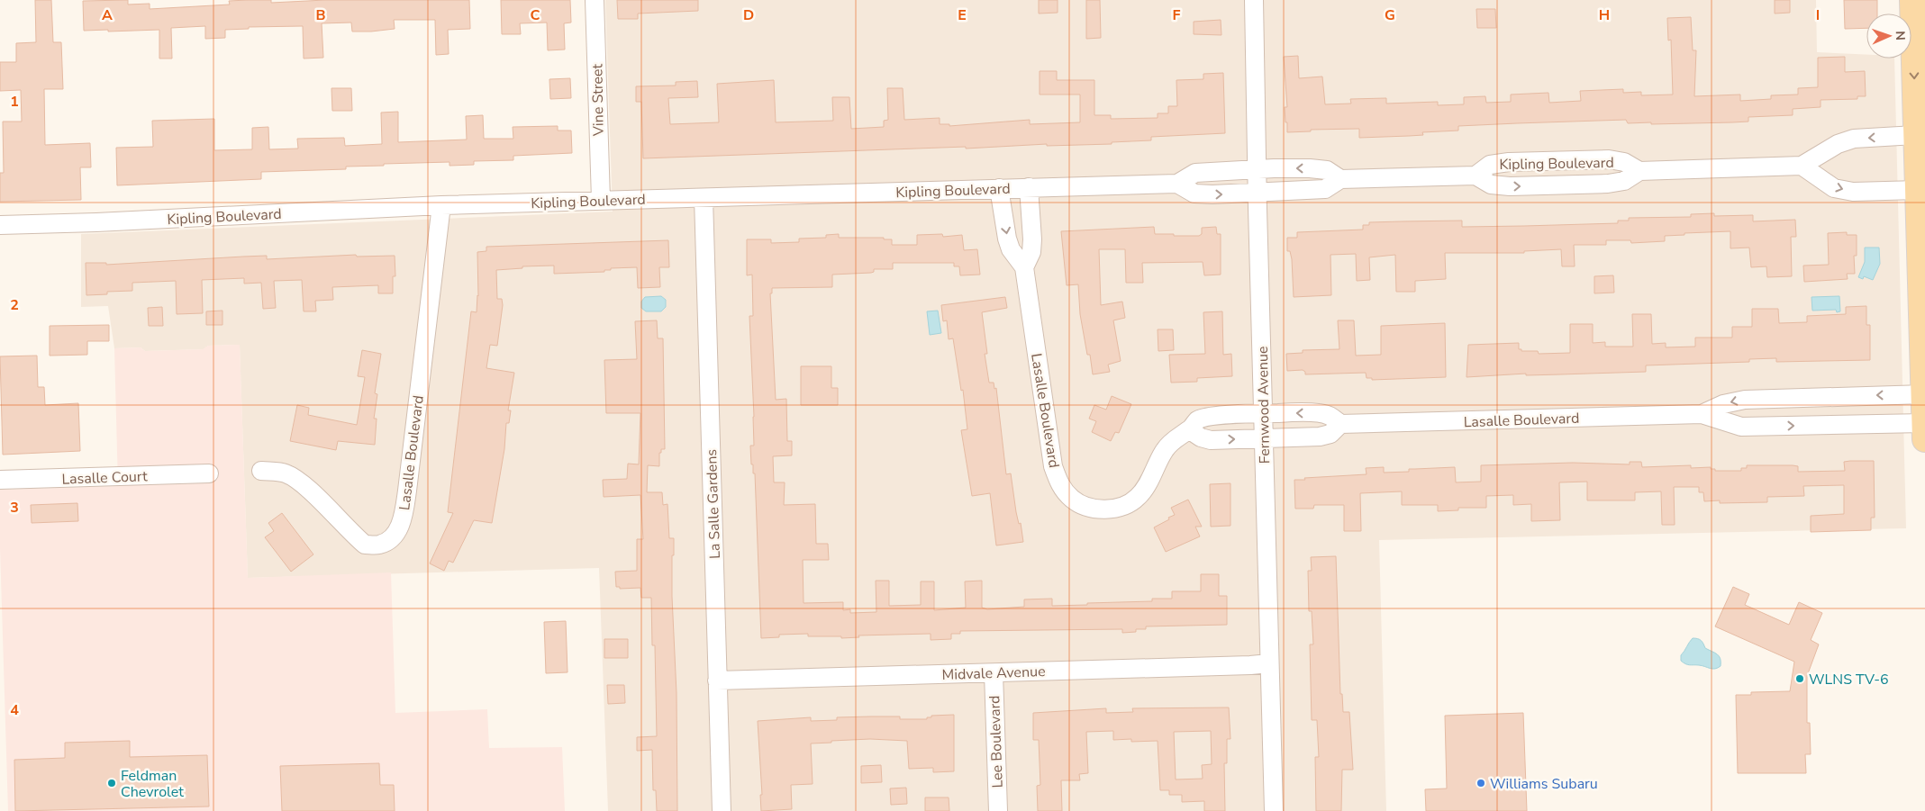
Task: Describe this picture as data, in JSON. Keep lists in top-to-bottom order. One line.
{"streets":{"street":["Vine Street","Kipling Boulevard","Fernwood Avenue","Lasalle Boulevard","Lasalle Court","La Salle Gardens","Midvale Avenue","Lee Boulevard"]},"crossings":[["Vine Street","Kipling Boulevard"],["Kipling Boulevard","Fernwood Avenue"],["Kipling Boulevard","Lasalle Boulevard"],["Kipling Boulevard","La Salle Gardens"],["Fernwood Avenue","Lasalle Boulevard"],["Fernwood Avenue","Midvale Avenue"],["La Salle Gardens","Midvale Avenue"],["Midvale Avenue","Lee Boulevard"]],"places":["WLNS TV-6","Feldman Chevrolet","Williams Subaru"],"north":"right","grid":{"columns":["A","B","C","D","E","F","G","H","I"],"rows":["1","2","3","4"]}}
